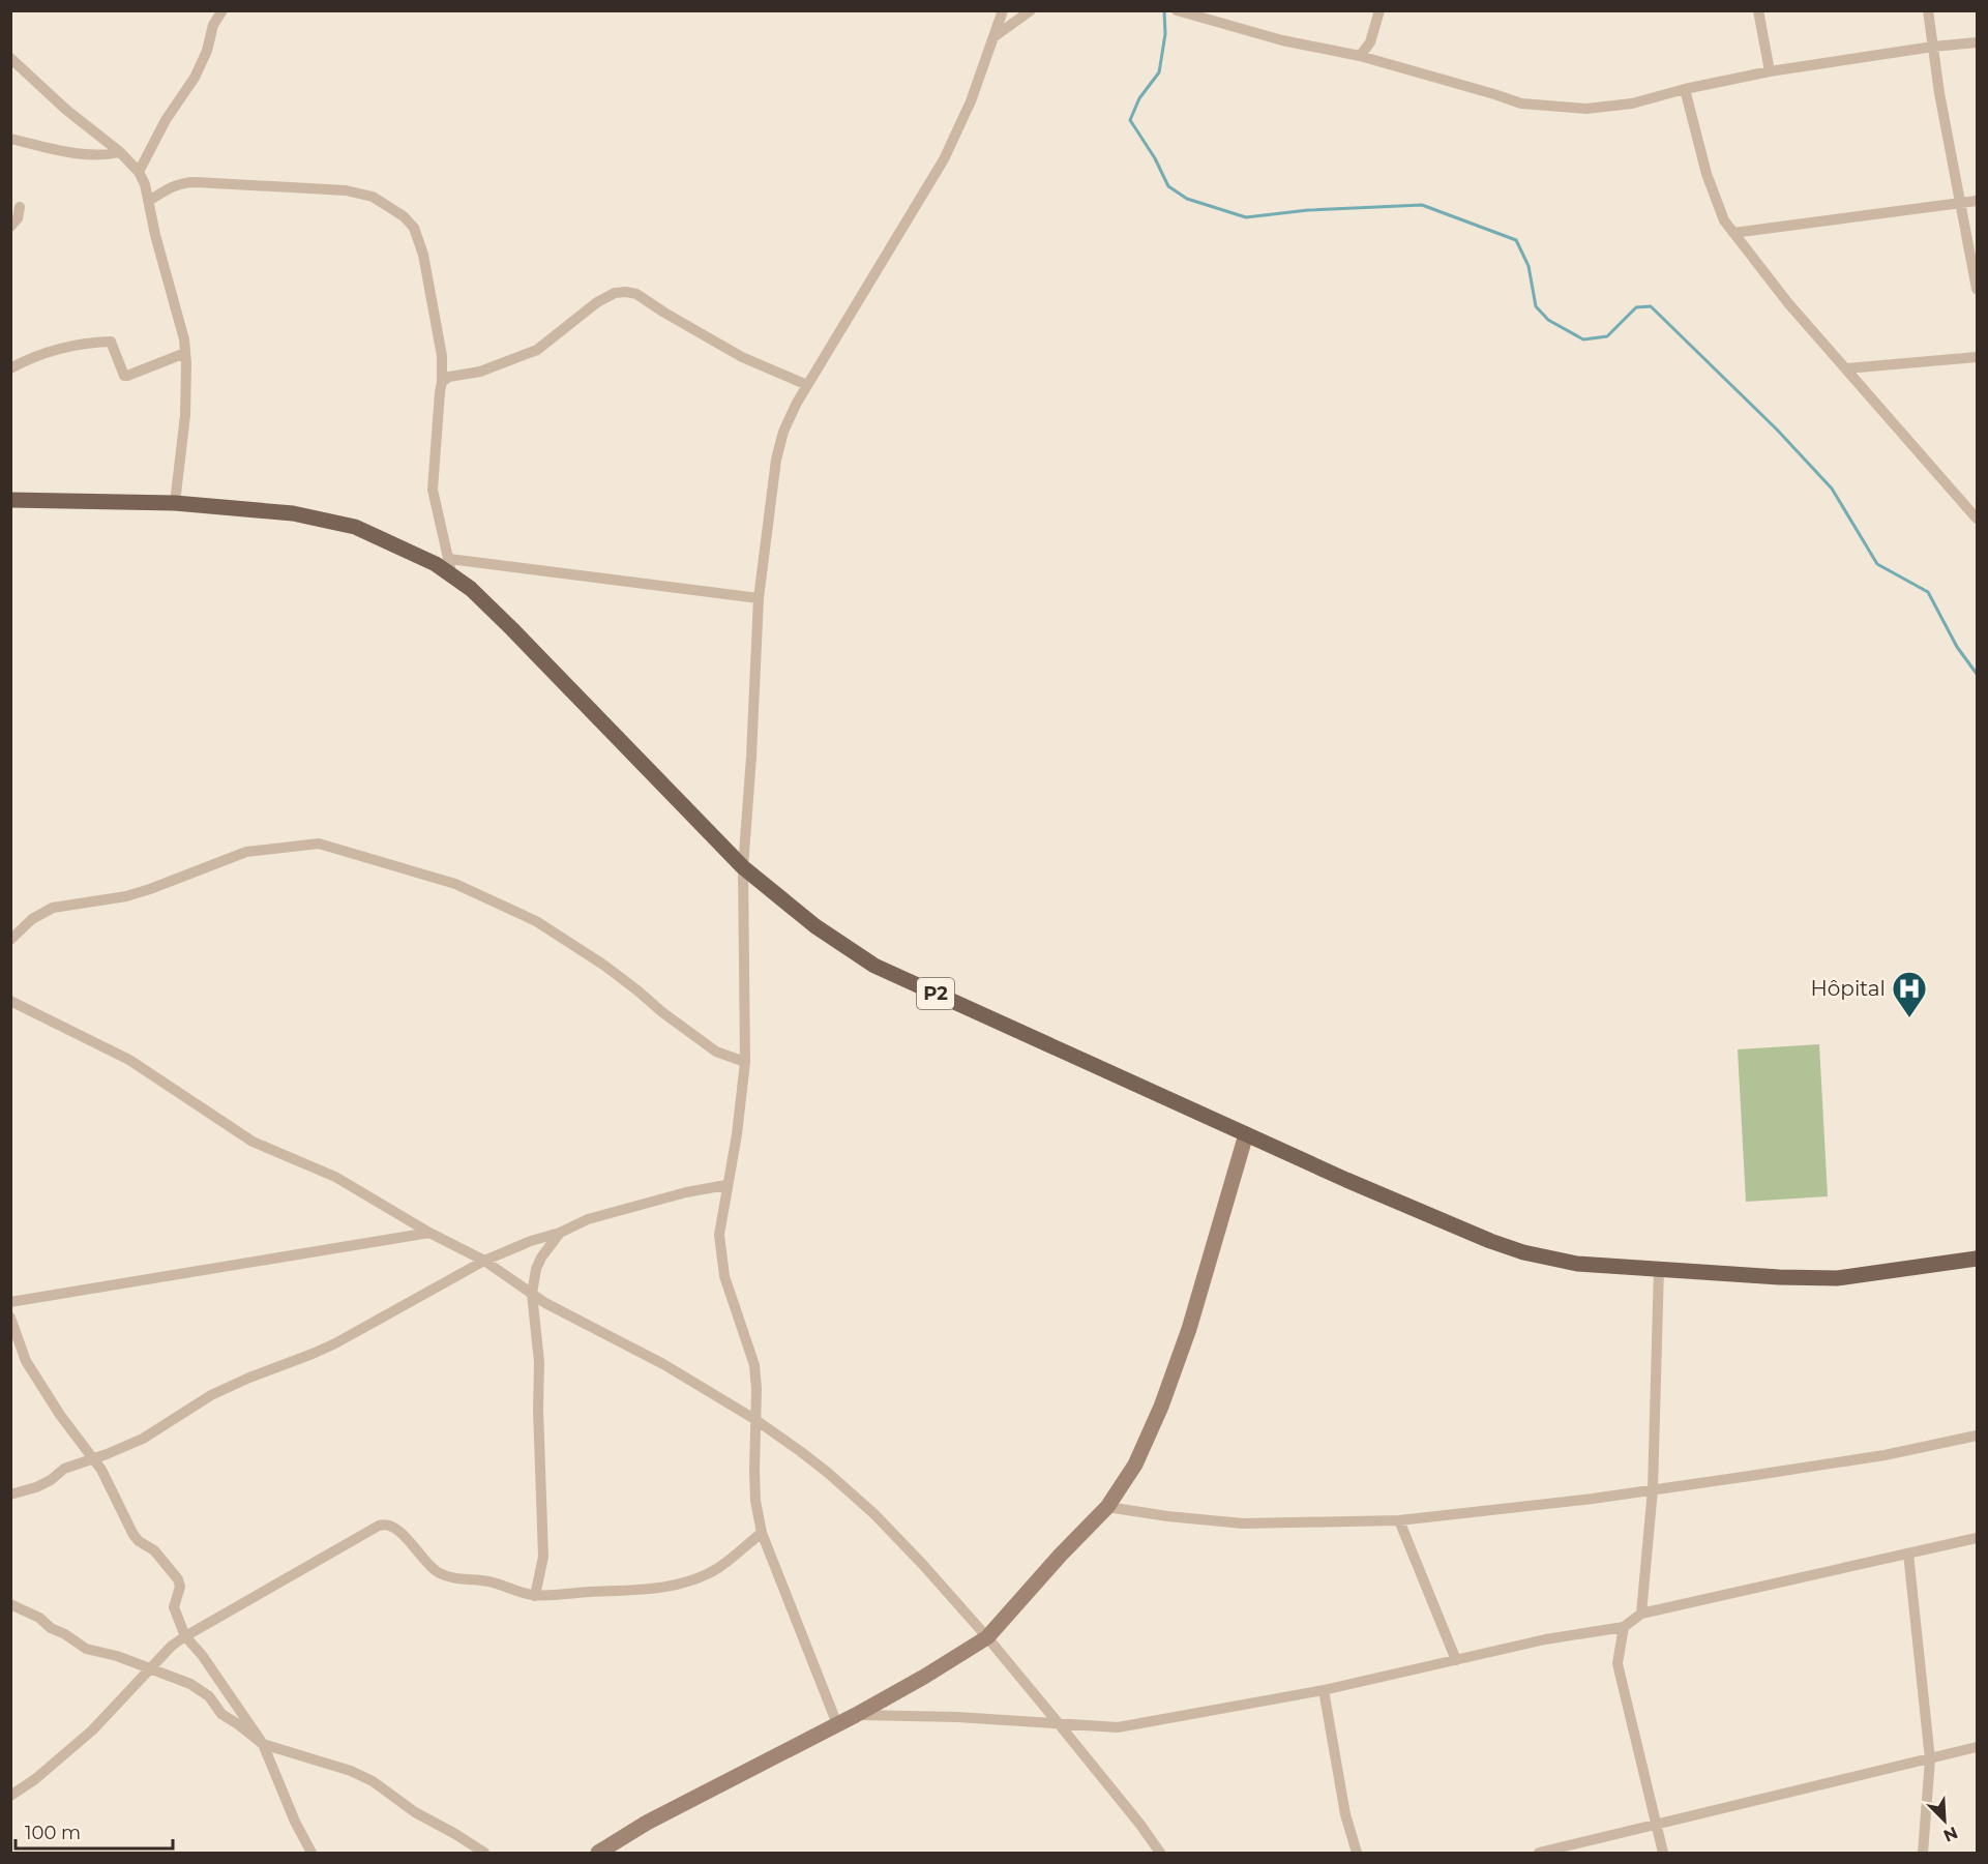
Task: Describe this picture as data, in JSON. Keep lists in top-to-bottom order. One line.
{"streets":{"main road":["P2"]},"places":{"hospital":["Hôpital"]},"scale_bar":"100 m","north":"bottom right"}
